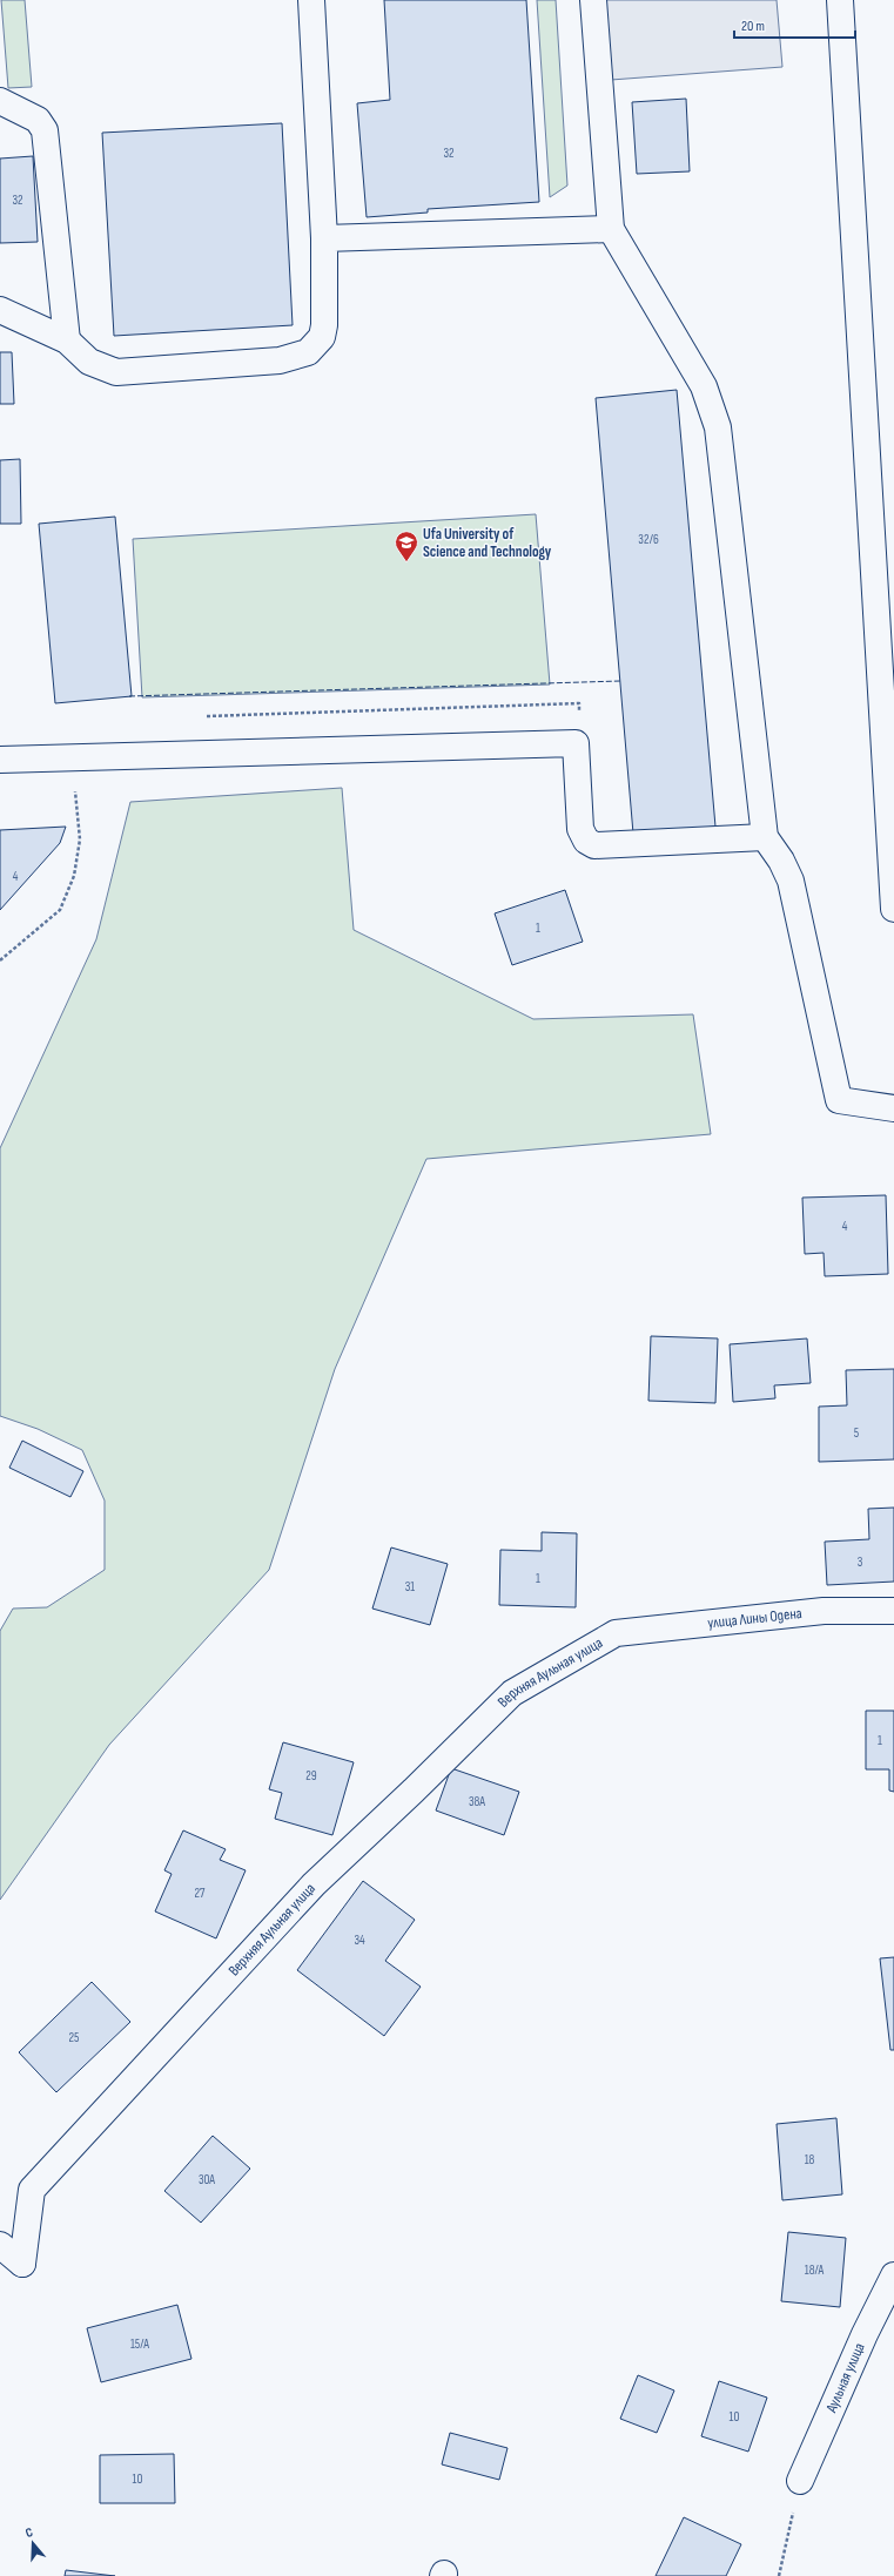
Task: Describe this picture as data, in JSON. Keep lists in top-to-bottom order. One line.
{"streets":{"street":["улица Лины Одена","Верхняя Аульная улица","Аульная улица"]},"crossings":[["улица Лины Одена","Верхняя Аульная улица"]],"places":{"school or university":["Ufa University of Science and Technology"]},"house_numbers":["32","32","32/6","4","1","4","5","3","1","31","1","29","38А","27","34","25","18","30А","18/А","15/А","10","10"],"scale_bar":"20 m","north":"top"}
